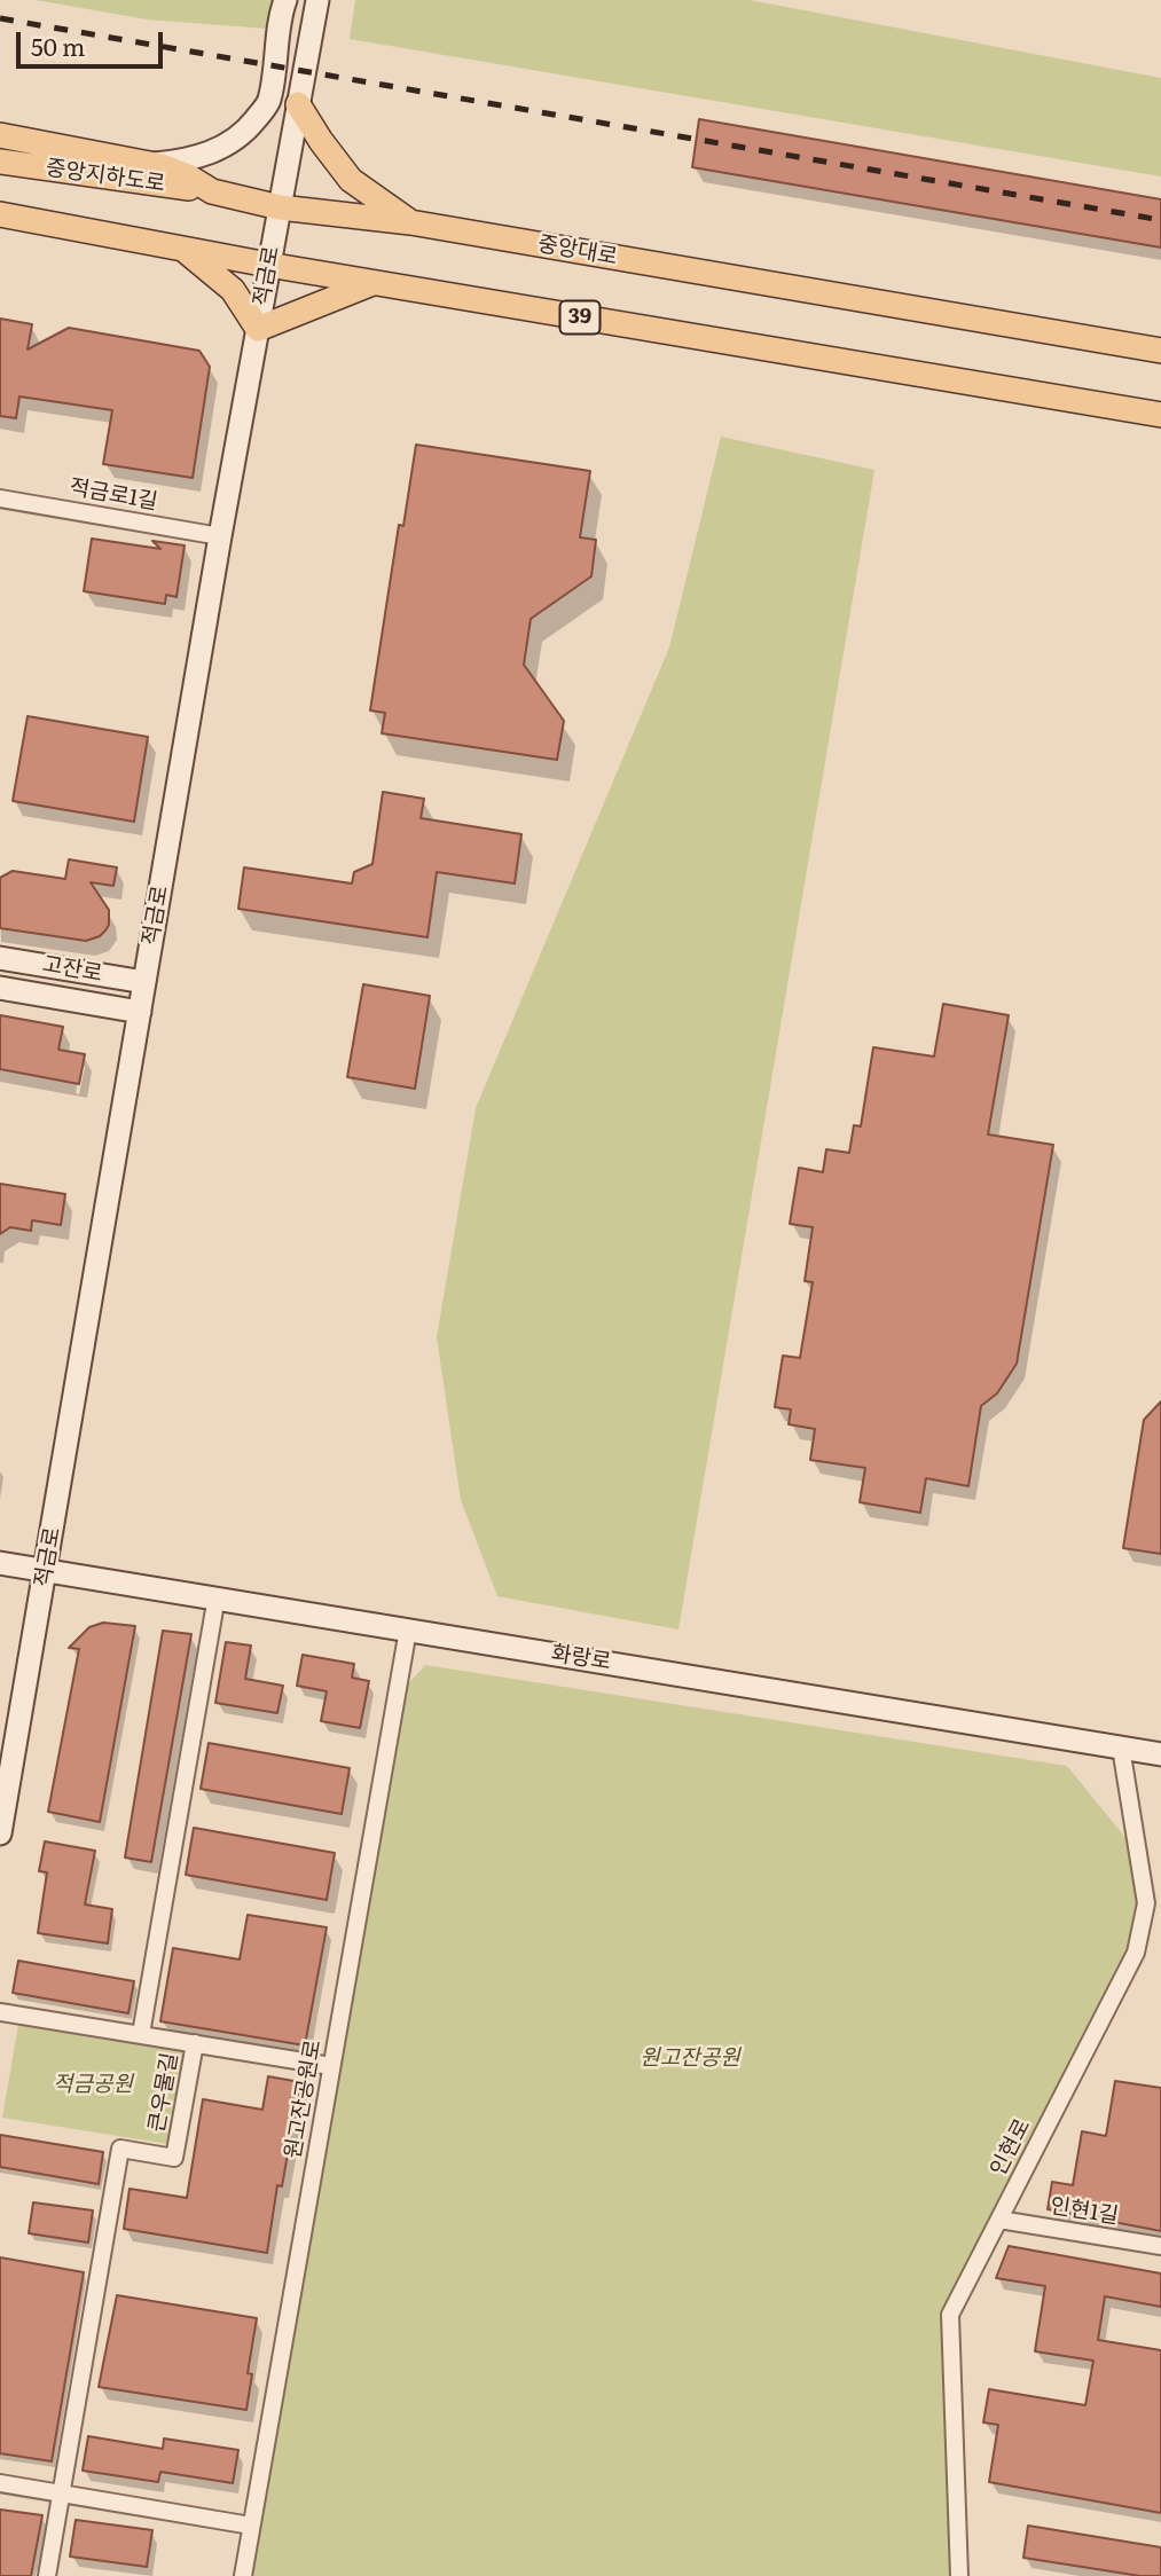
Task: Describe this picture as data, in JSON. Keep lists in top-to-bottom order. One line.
{"streets":{"main road":["중앙지하도로","중앙대로","39"],"street":["적금로","적금로1길","고잔로","화랑로","큰우물길","원고잔공원로","인현로","인현1길"]},"crossings":[["중앙지하도로","중앙대로"],["중앙대로","적금로"],["적금로","39"],["적금로","적금로1길"],["적금로","고잔로"],["적금로","화랑로"],["화랑로","큰우물길"],["화랑로","원고잔공원로"],["화랑로","인현로"],["인현로","인현1길"]],"parks":["원고잔공원","적금공원"],"scale_bar":"50 m"}
